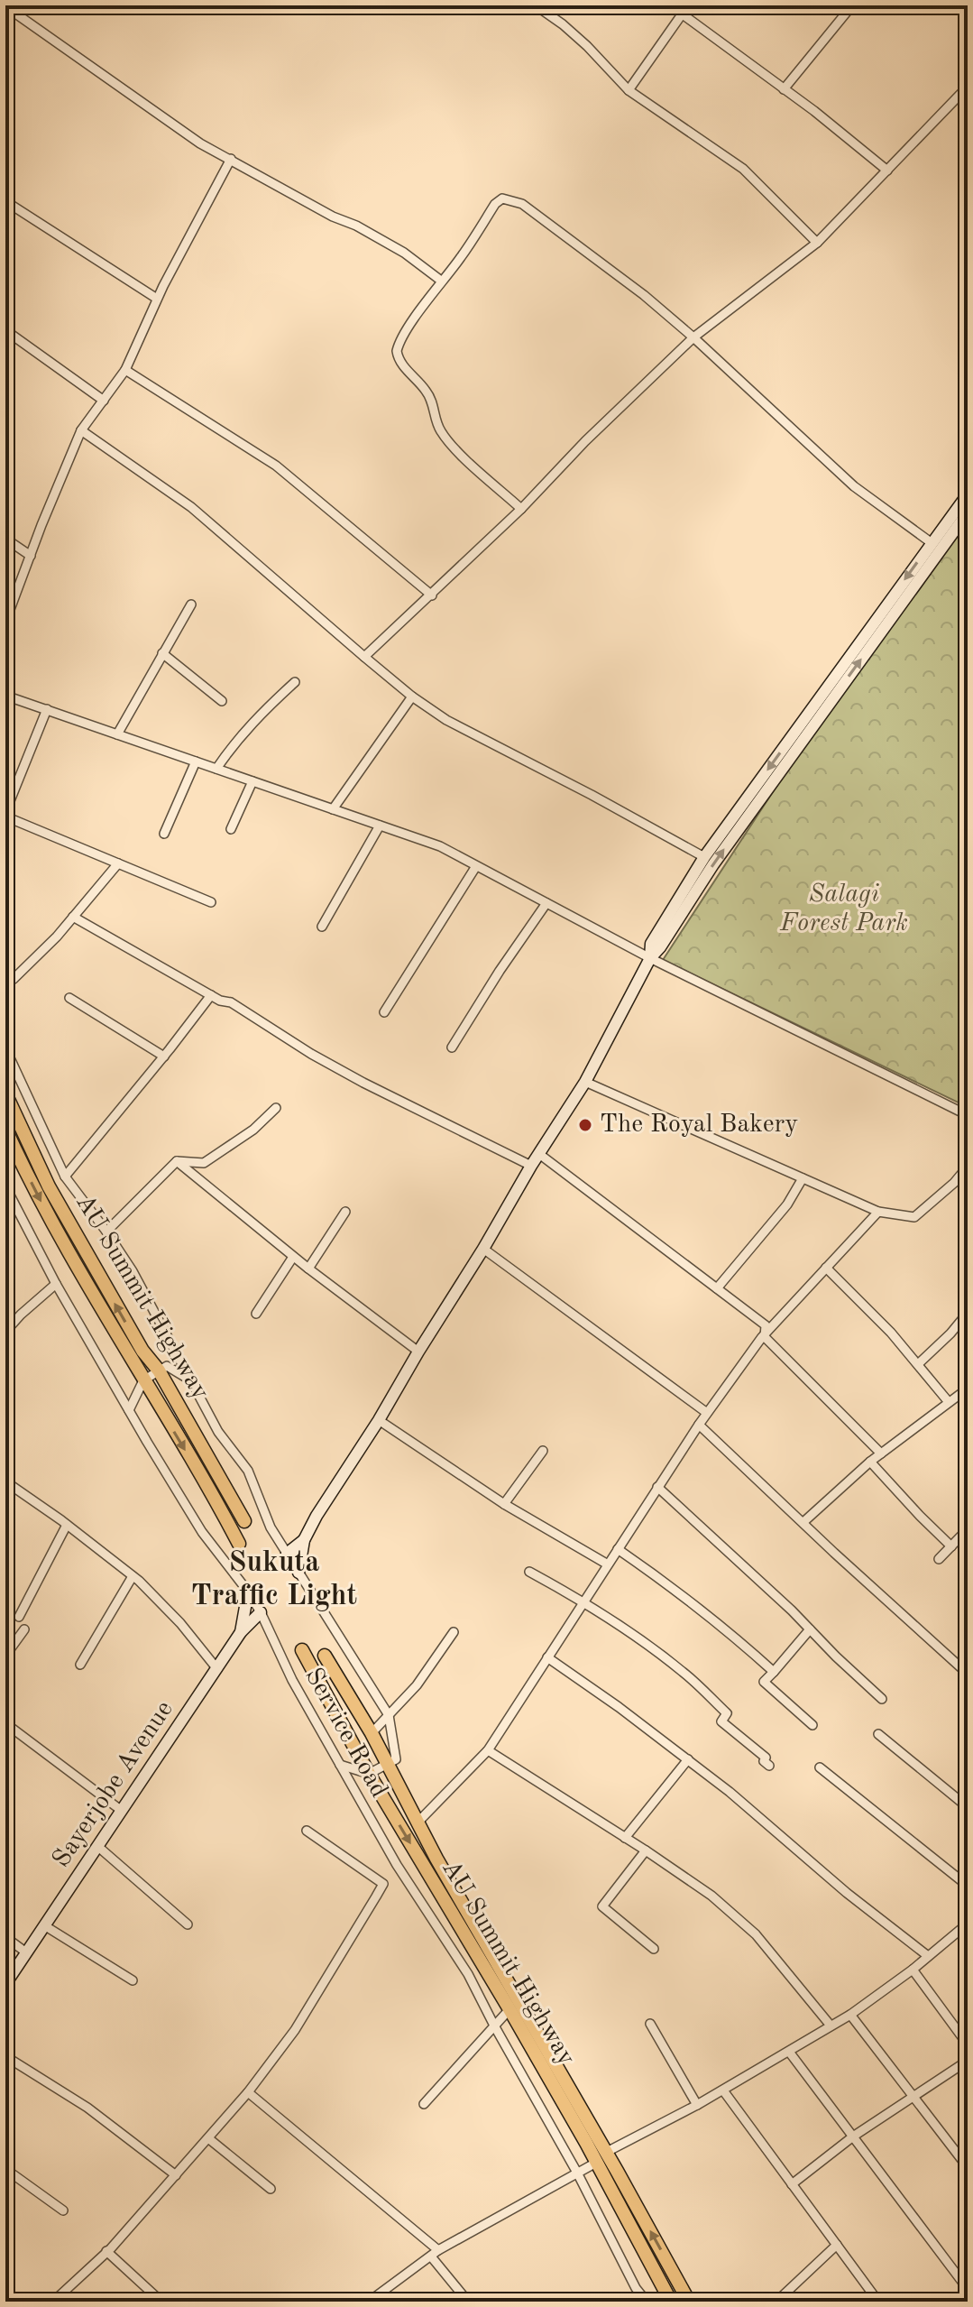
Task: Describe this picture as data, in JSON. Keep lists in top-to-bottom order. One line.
{"streets":{"main road":["AU Summit Highway"],"street":["Service Road","Sayerjobe Avenue"]},"crossings":[["Service Road","Sayerjobe Avenue"]],"districts":["Sukuta Traffic Light"],"parks":["Salagi Forest Park"],"places":["The Royal Bakery"]}
